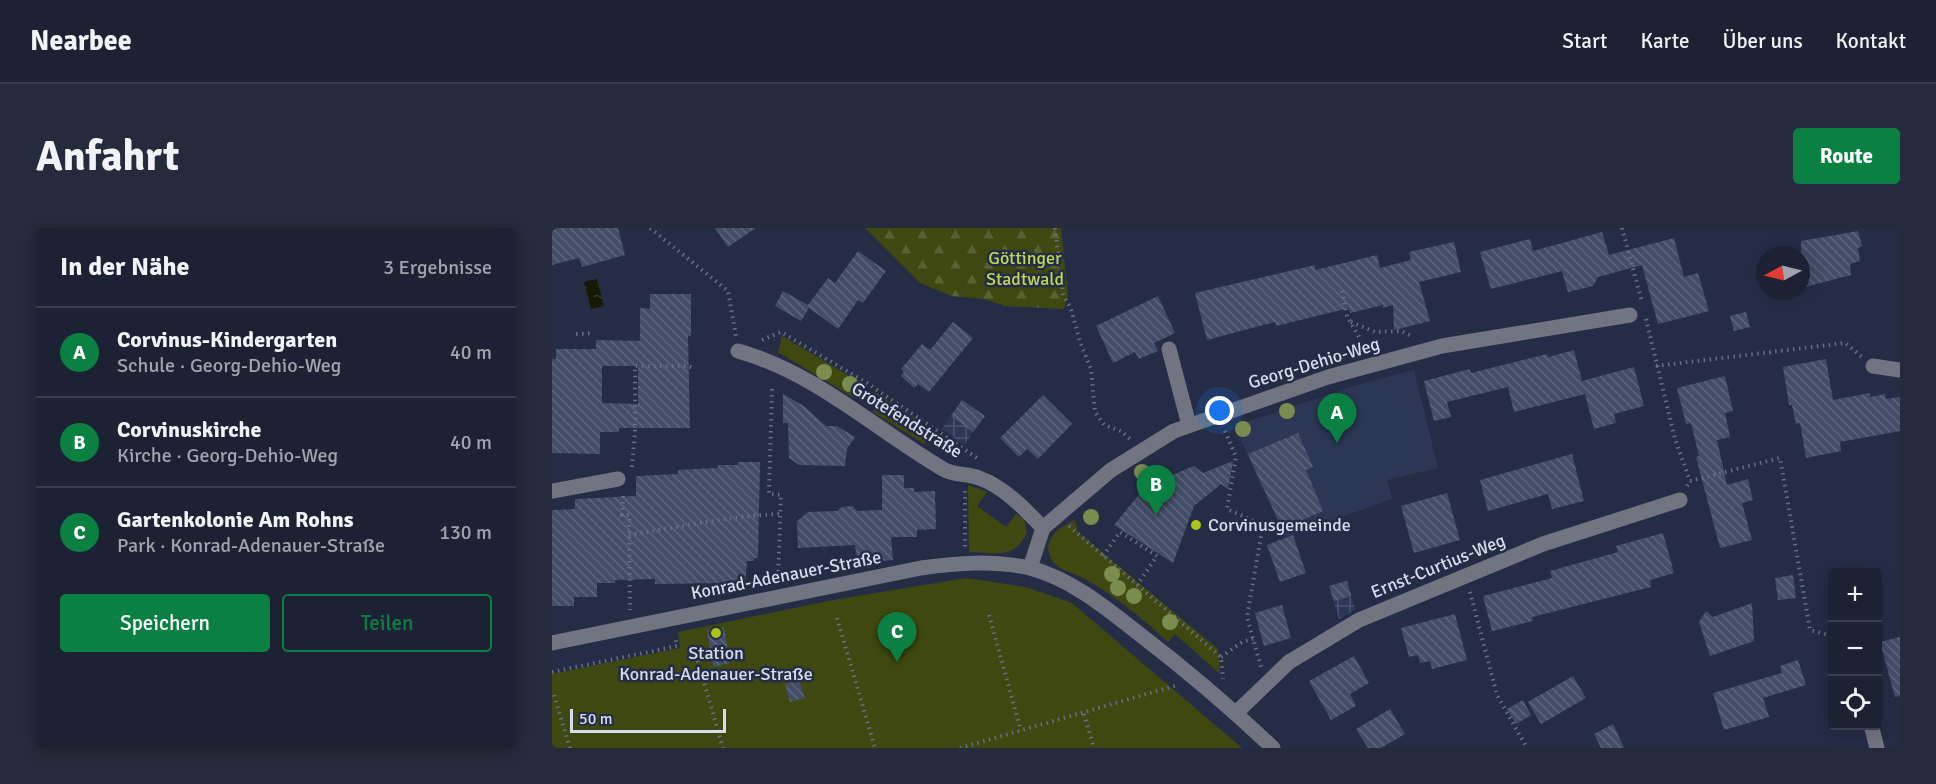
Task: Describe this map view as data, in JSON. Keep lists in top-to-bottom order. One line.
{"streets":{"street":["Georg-Dehio-Weg","Grotefendstraße","Ernst-Curtius-Weg","Konrad-Adenauer-Straße"]},"crossings":[["Georg-Dehio-Weg","Grotefendstraße"]],"parks":["Göttinger Stadtwald"],"places":["Corvinusgemeinde","Station Konrad-Adenauer-Straße"],"scale_bar":"50 m","north":"left","page":{"header":"Nearbee","nav":["Start","Karte","Über uns","Kontakt"],"buttons":["Route",["Speichern","Teilen"]],"title":"Anfahrt","heading":["In der Nähe","3 Ergebnisse"],"list":[{"mark":"A","name":"Corvinus-Kindergarten","note":"Schule · Georg-Dehio-Weg","value":"40 m"},{"mark":"B","name":"Corvinuskirche","note":"Kirche · Georg-Dehio-Weg","value":"40 m"},{"mark":"C","name":"Gartenkolonie Am Rohns","note":"Park · Konrad-Adenauer-Straße","value":"130 m"}],"pins":["A","B","C"],"map_buttons":["+","−"],"scale":"50 m"}}
